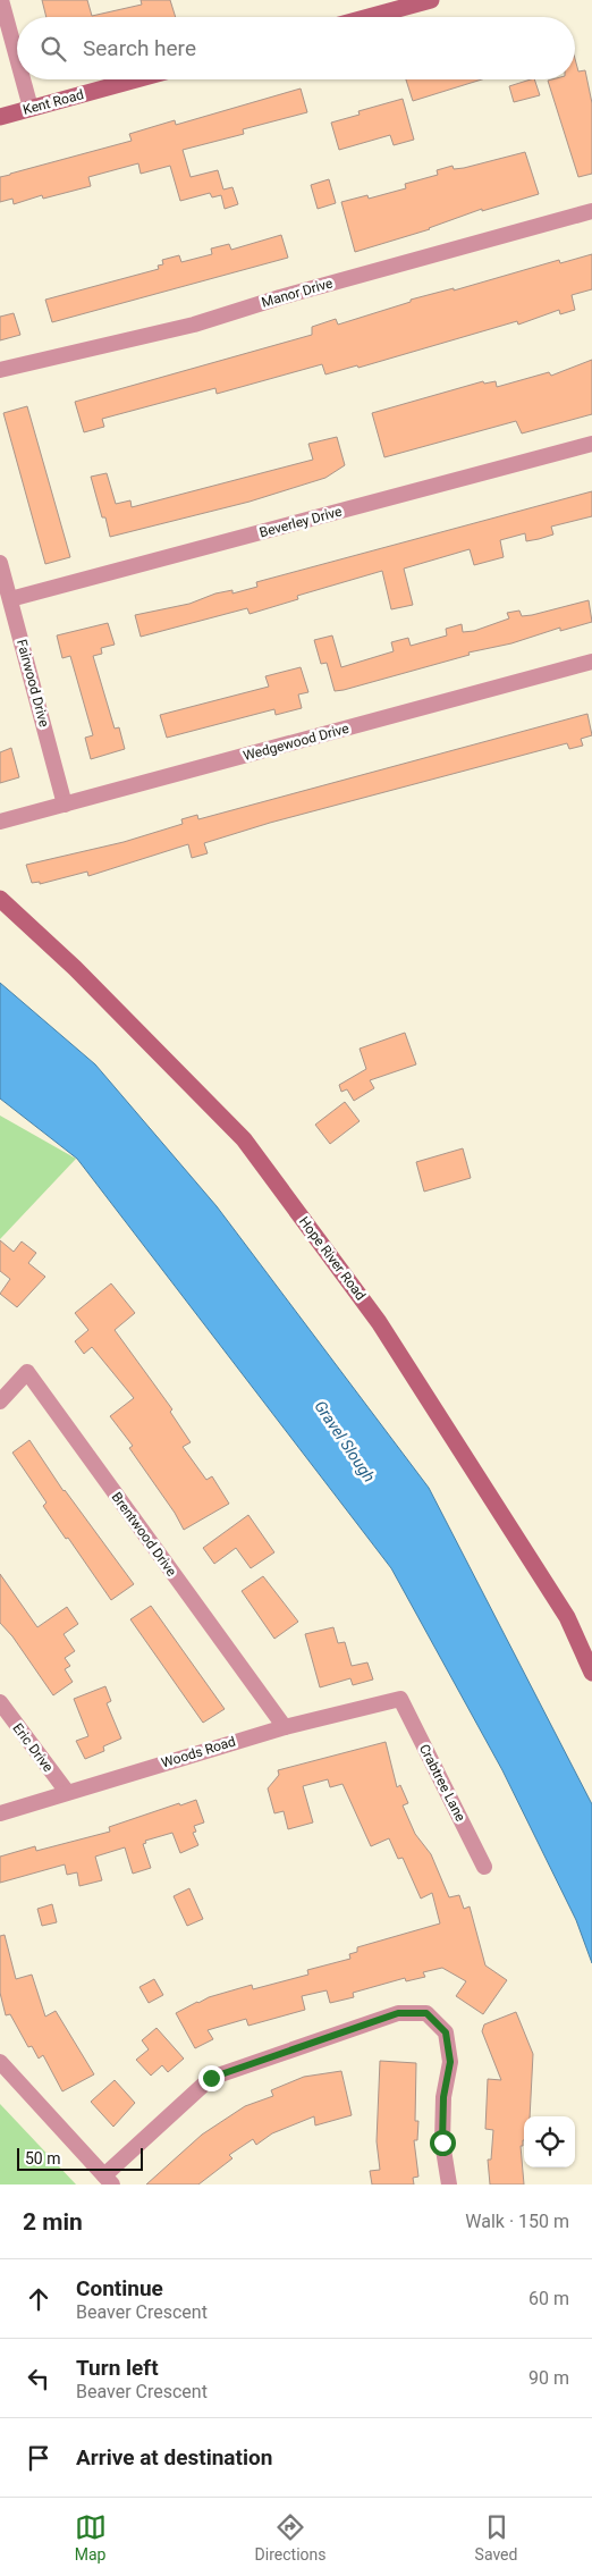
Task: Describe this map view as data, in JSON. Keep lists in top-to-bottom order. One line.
{"streets":{"street":["Kent Road","Manor Drive","Beverley Drive","Fairwood Drive","Wedgewood Drive","Hope River Road","Brentwood Drive","Eric Drive","Woods Road","Crabtree Lane"]},"crossings":[["Beverley Drive","Fairwood Drive"],["Fairwood Drive","Wedgewood Drive"],["Brentwood Drive","Woods Road"],["Eric Drive","Woods Road"],["Woods Road","Crabtree Lane"]],"water":["Gravel Slough"],"scale_bar":"50 m","page":{"search":"Search here","scale":"50 m","heading":["2 min","Walk · 150 m"],"list":[["Continue","Beaver Crescent","60 m"],["Turn left","Beaver Crescent","90 m"],"Arrive at destination"],"nav":["Map","Directions","Saved"]}}
